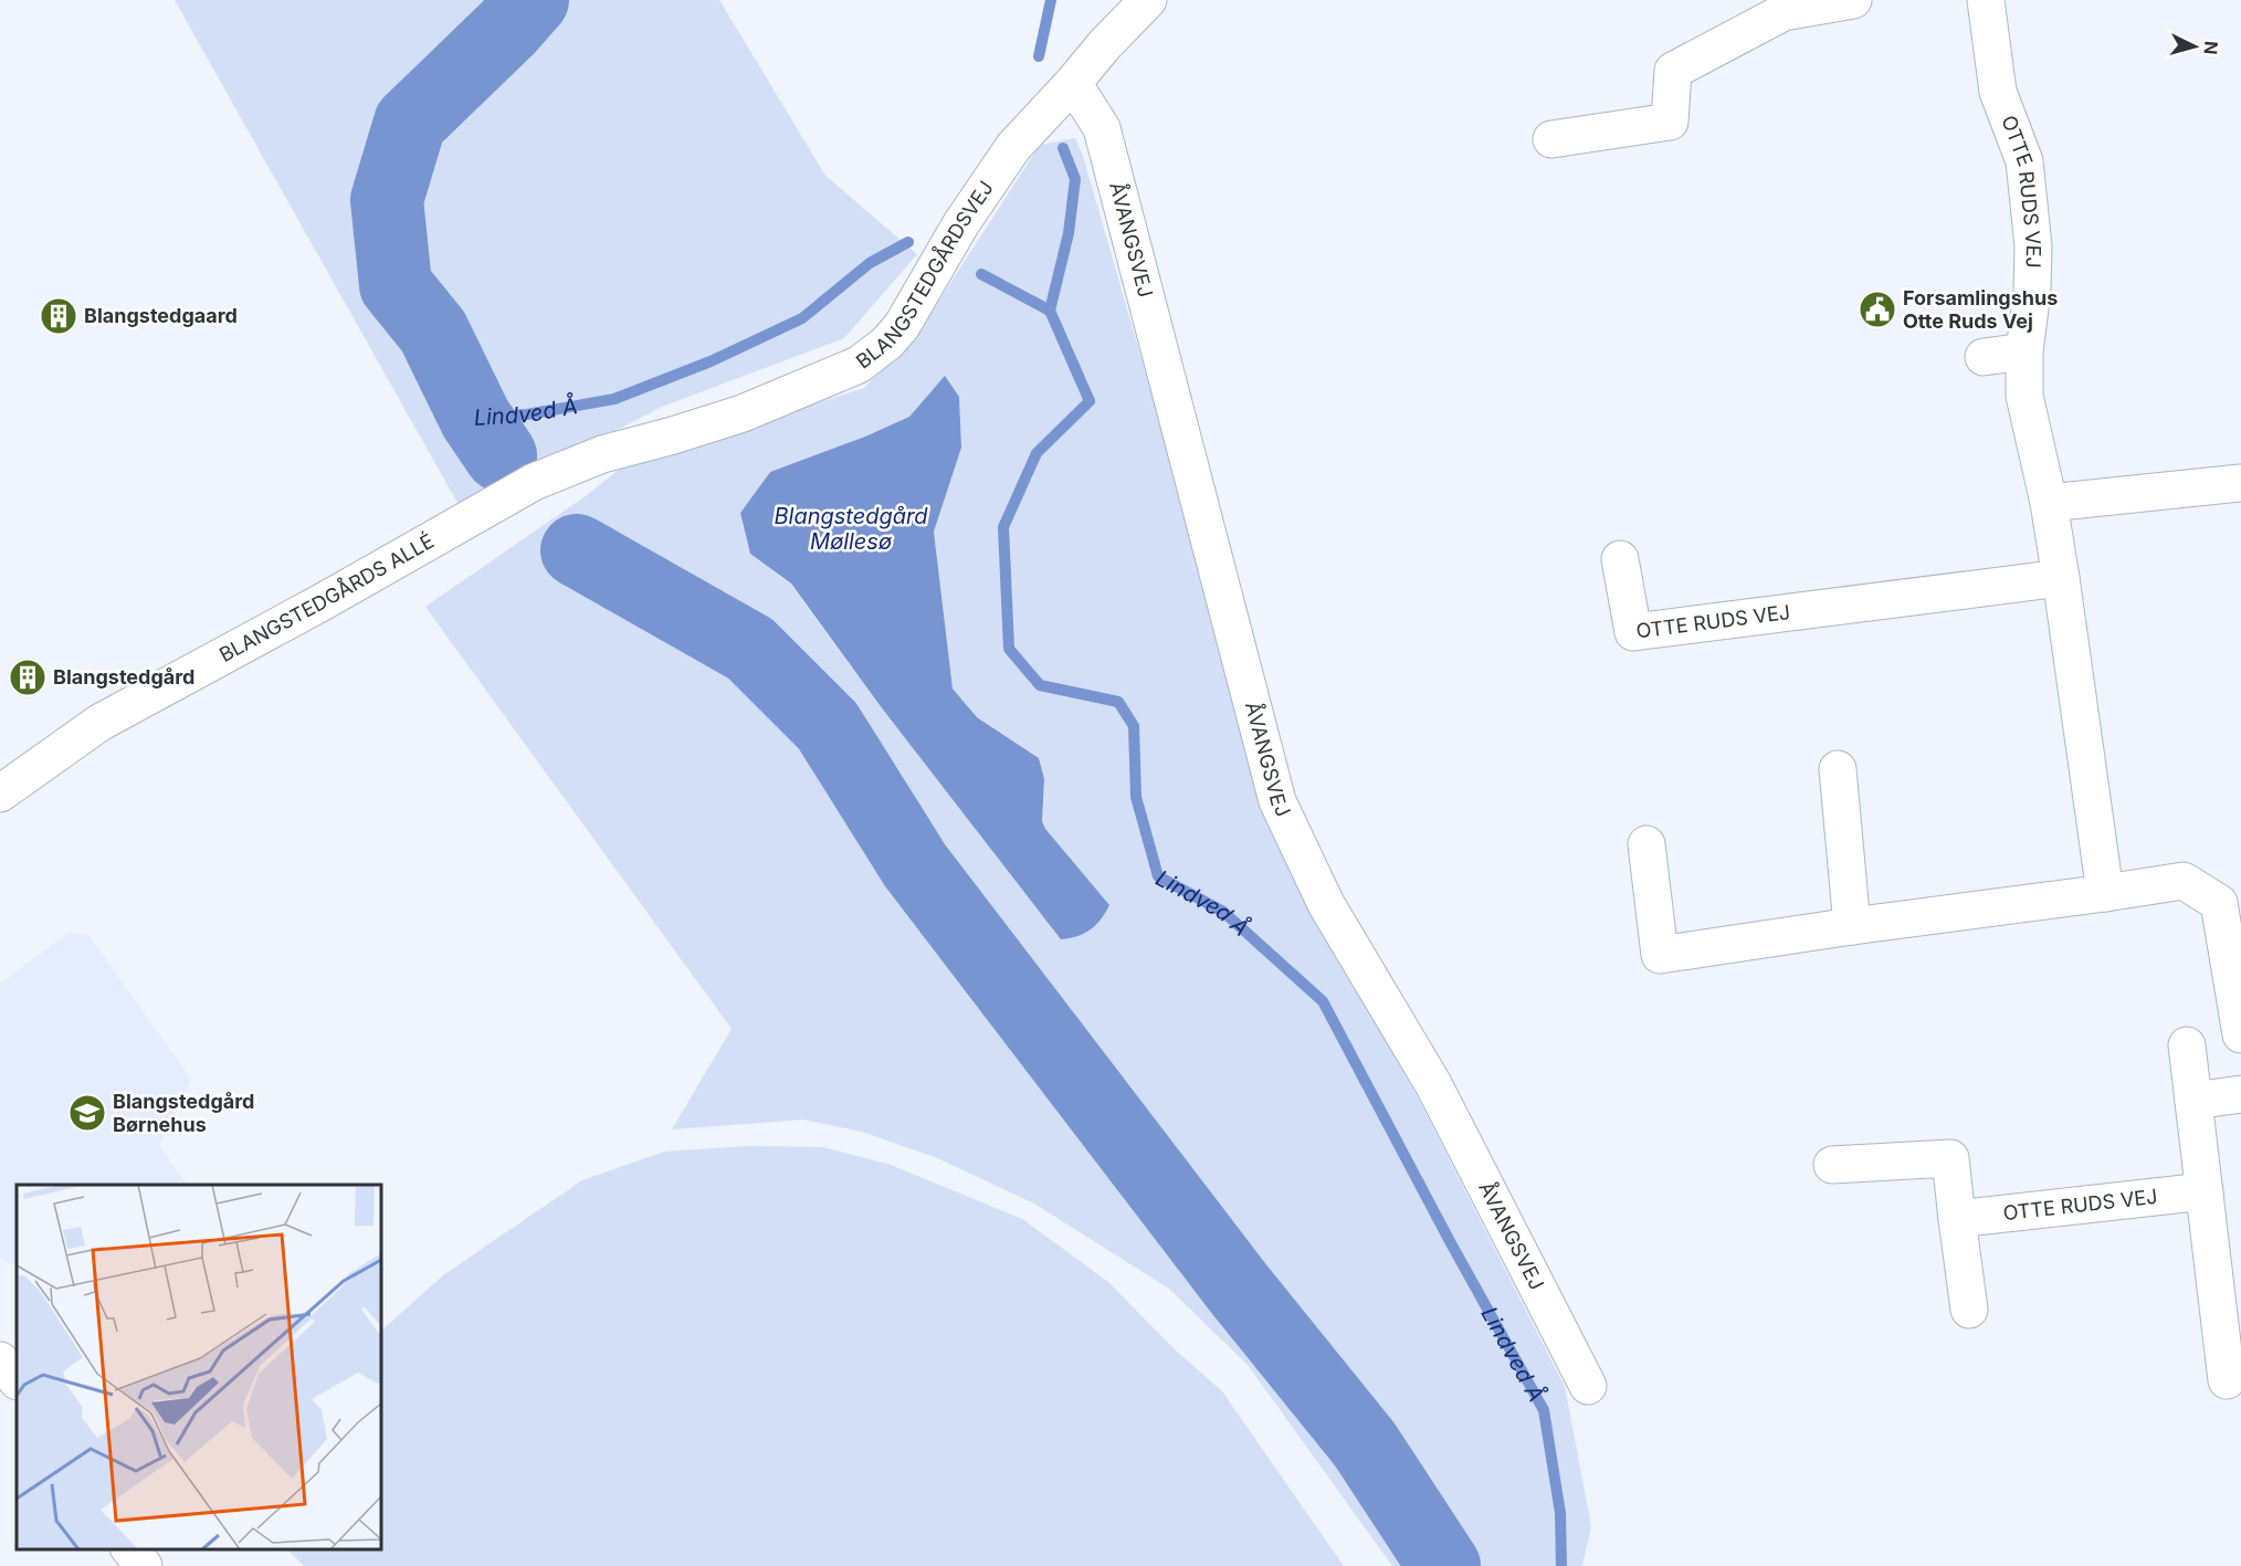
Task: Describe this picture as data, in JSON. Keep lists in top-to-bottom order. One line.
{"streets":{"street":["OTTE RUDS VEJ","ÅVANGSVEJ","BLANGSTEDGÅRDSVEJ","BLANGSTEDGÅRDS ALLÉ"]},"crossings":[["ÅVANGSVEJ","BLANGSTEDGÅRDSVEJ"],["BLANGSTEDGÅRDSVEJ","BLANGSTEDGÅRDS ALLÉ"]],"water":["Lindved Å","Blangstedgård Møllesø"],"places":{"public building":["Forsamlingshus Otte Ruds Vej"],"building":["Blangstedgaard","Blangstedgård"],"school or university":["Blangstedgård Børnehus"]},"north":"right"}
